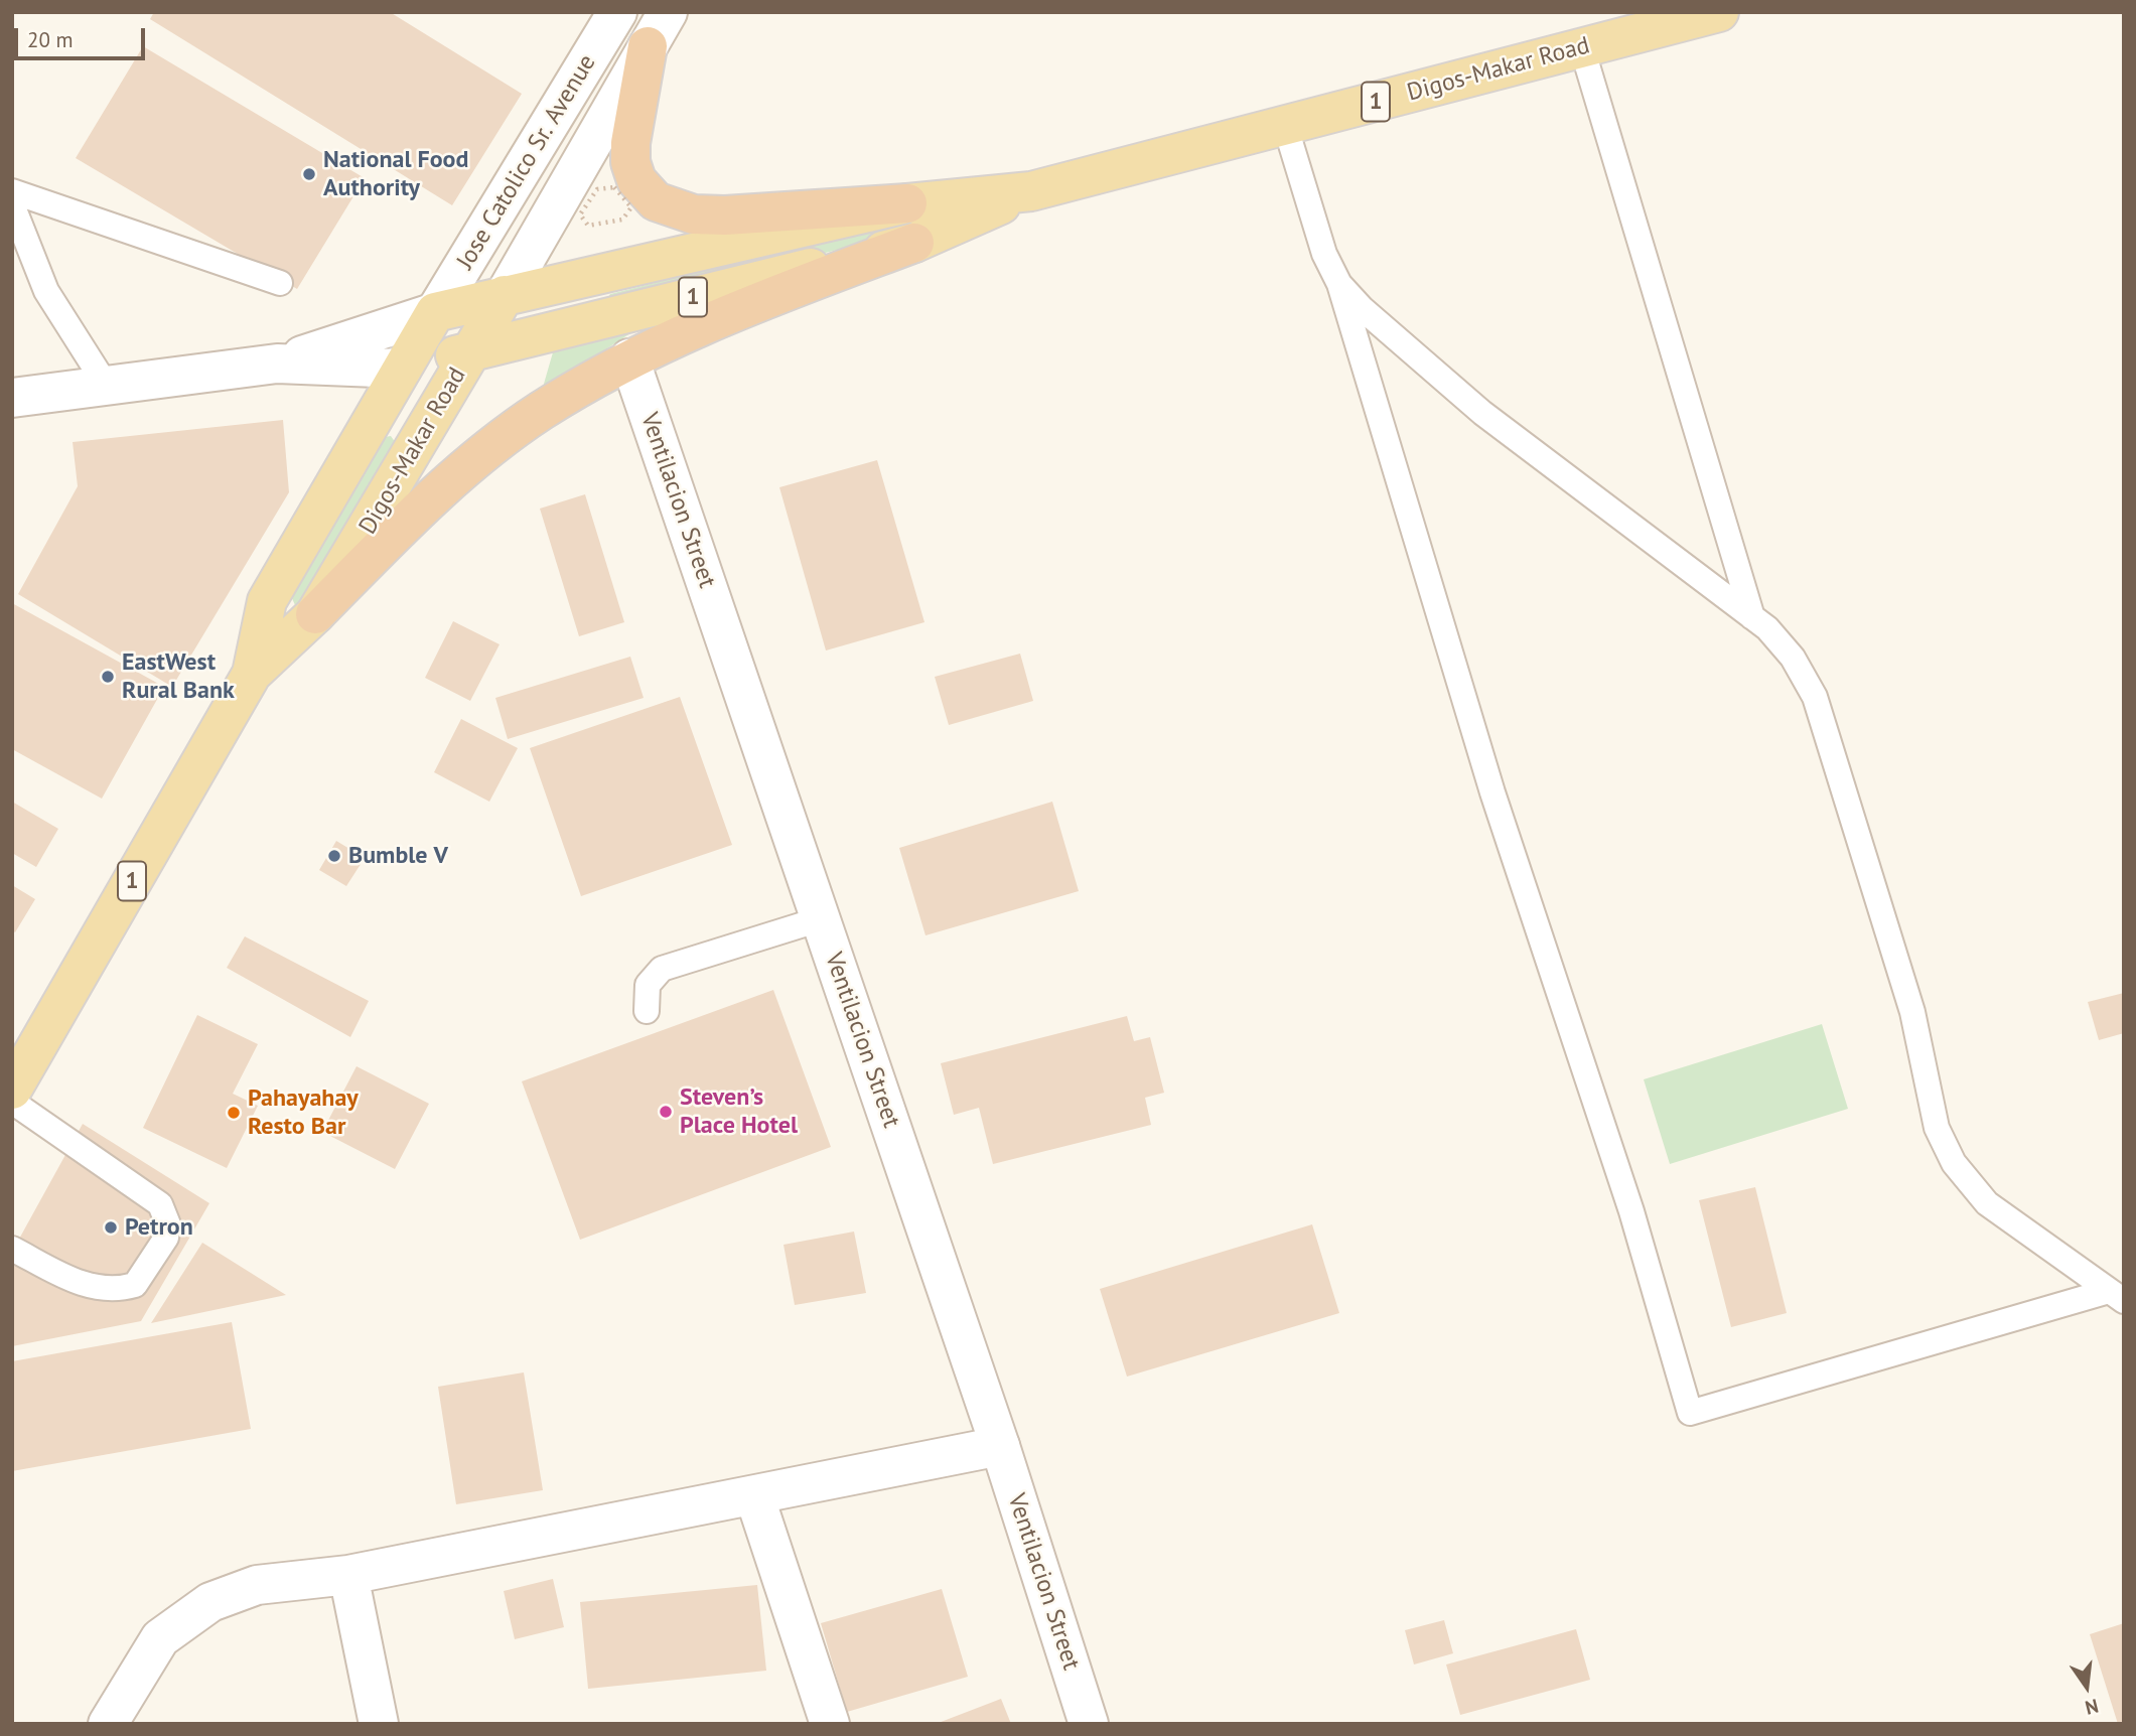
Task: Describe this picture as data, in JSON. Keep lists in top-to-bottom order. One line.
{"streets":{"main road":["Digos-Makar Road","1"],"street":["Jose Catolico Sr. Avenue","Ventilacion Street"]},"crossings":[["Digos-Makar Road","1"],["Digos-Makar Road","Jose Catolico Sr. Avenue"],["1","Jose Catolico Sr. Avenue"]],"places":["National Food Authority","EastWest Rural Bank","Bumble V","Steven’s Place Hotel","Pahayahay Resto Bar","Petron"],"scale_bar":"20 m","north":"bottom"}
